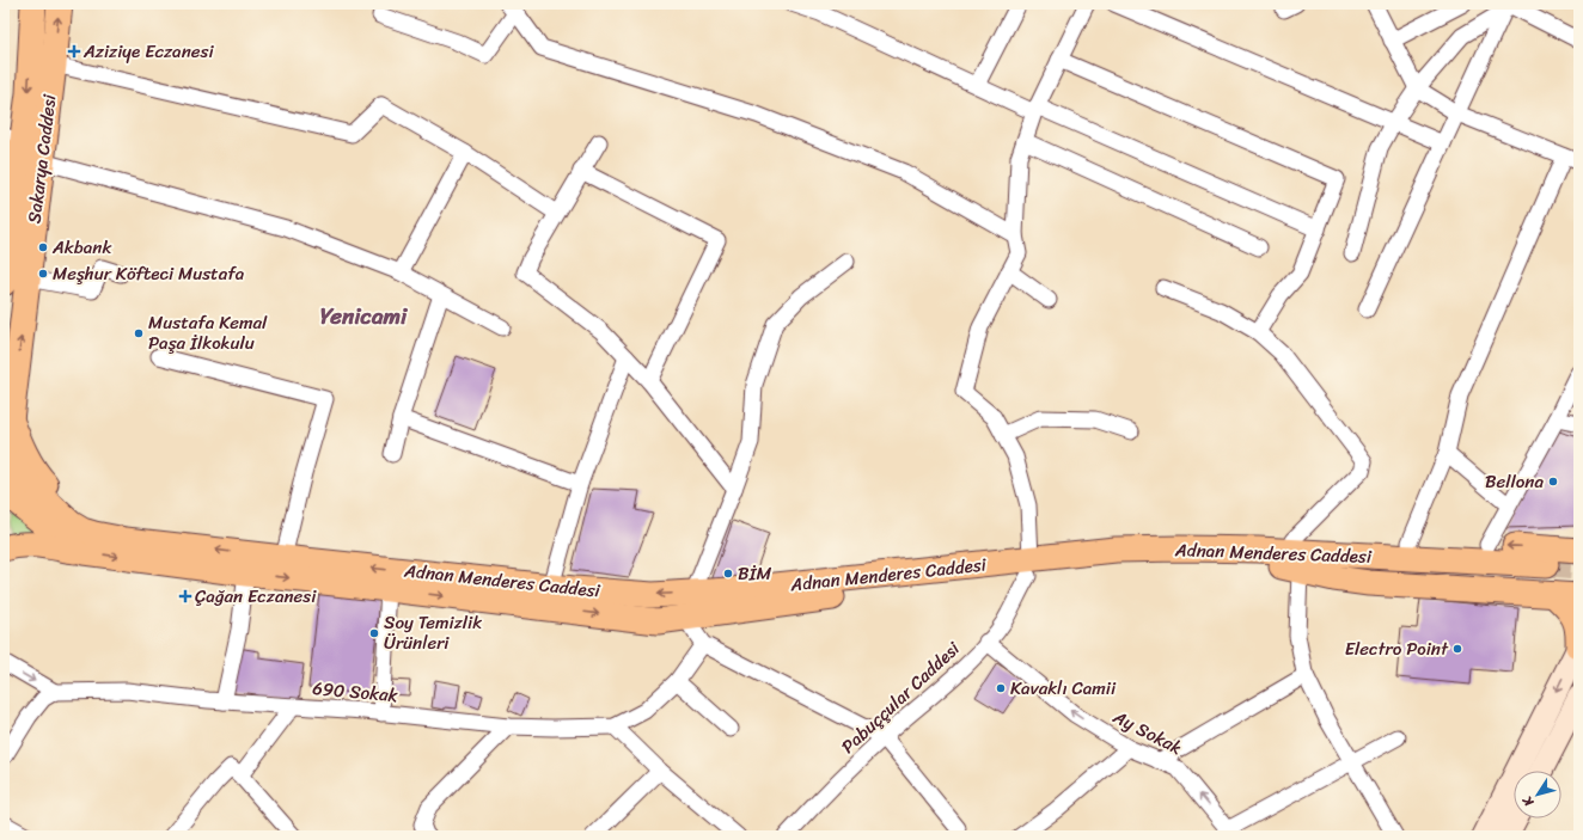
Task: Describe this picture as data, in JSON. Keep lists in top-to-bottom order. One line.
{"streets":{"main road":["Sakarya Caddesi","Adnan Menderes Caddesi"],"street":["690 Sokak","Pabuççular Caddesi","Ay Sokak"]},"crossings":[["Sakarya Caddesi","Adnan Menderes Caddesi"],["Adnan Menderes Caddesi","Pabuççular Caddesi"],["Pabuççular Caddesi","Ay Sokak"]],"one_way":["Ay Sokak"],"districts":["Yenicami"],"places":{"health":["Aziziye Eczanesi","Çağan Eczanesi"],"other":["Akbank","Meşhur Köfteci Mustafa","Mustafa Kemal Paşa İlkokulu","Bellona","BİM","Soy Temizlik Ürünleri","Electro Point","Kavaklı Camii"]},"north":"bottom left"}
